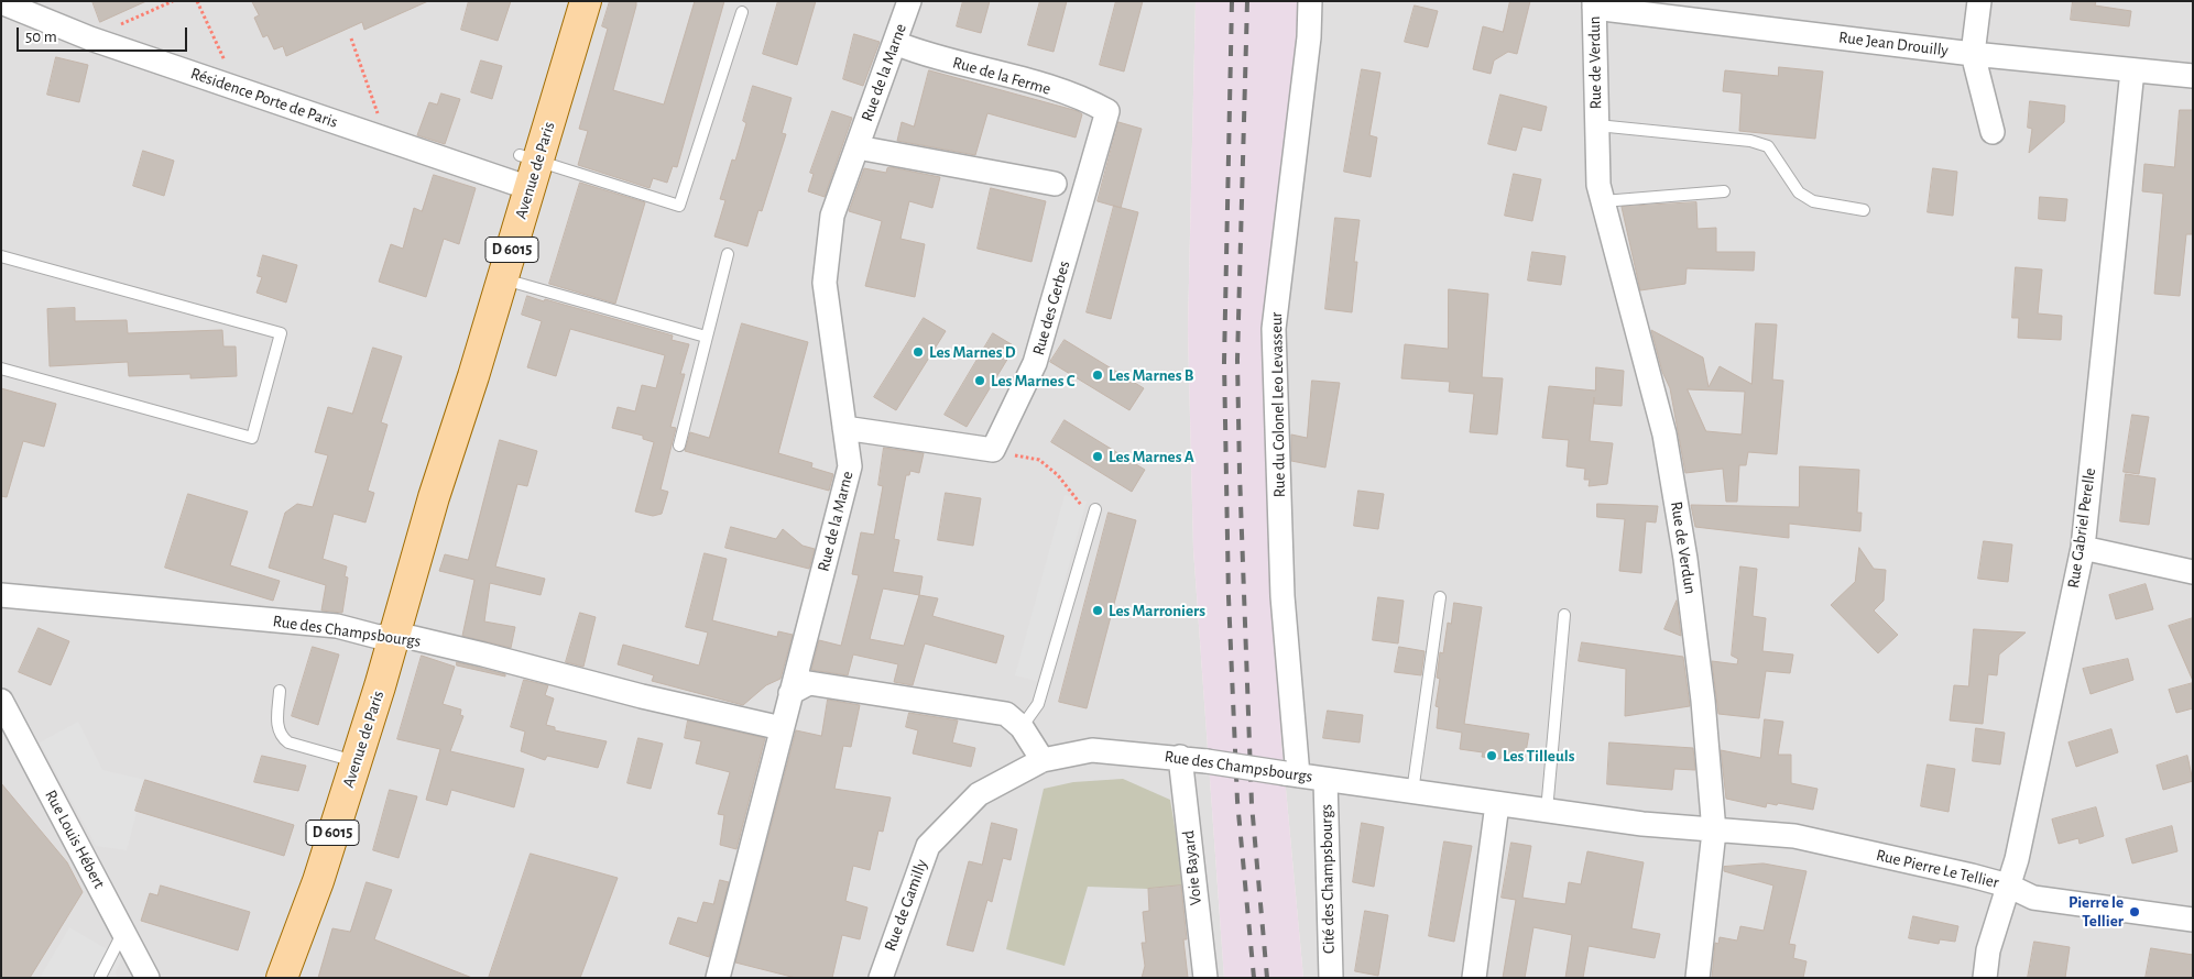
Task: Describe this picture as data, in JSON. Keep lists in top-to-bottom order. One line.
{"streets":{"main road":["Avenue de Paris","D 6015"],"street":["Rue Jean Drouilly","Rue de Verdun","Rue de la Marne","Rue de la Ferme","Résidence Porte de Paris","Rue des Gerbes","Rue du Colonel Leo Levasseur","Rue Gabriel Perelle","Rue des Champsbourgs","Rue Louis Hébert","Voie Bayard","Rue Pierre Le Tellier","Cité des Champsbourgs","Rue de Gamilly"]},"crossings":[["Rue Jean Drouilly","Rue de Verdun"],["Rue Jean Drouilly","Rue Gabriel Perelle"],["Rue de Verdun","Rue des Champsbourgs"],["Rue de Verdun","Rue Pierre Le Tellier"],["Rue de la Marne","Rue de la Ferme"],["Rue de la Marne","Rue des Champsbourgs"],["Rue de la Ferme","Rue des Gerbes"],["Résidence Porte de Paris","Avenue de Paris"],["Avenue de Paris","Rue des Champsbourgs"],["Rue du Colonel Leo Levasseur","Rue des Champsbourgs"],["Rue Gabriel Perelle","Rue Pierre Le Tellier"],["Rue des Champsbourgs","Voie Bayard"],["Rue des Champsbourgs","Rue Pierre Le Tellier"],["Rue des Champsbourgs","Cité des Champsbourgs"],["Rue des Champsbourgs","Rue de Gamilly"]],"places":["Les Marnes D","Les Marnes B","Les Marnes C","Les Marnes A","Les Marroniers","Les Tilleuls","Pierre le Tellier"],"scale_bar":"50 m"}
